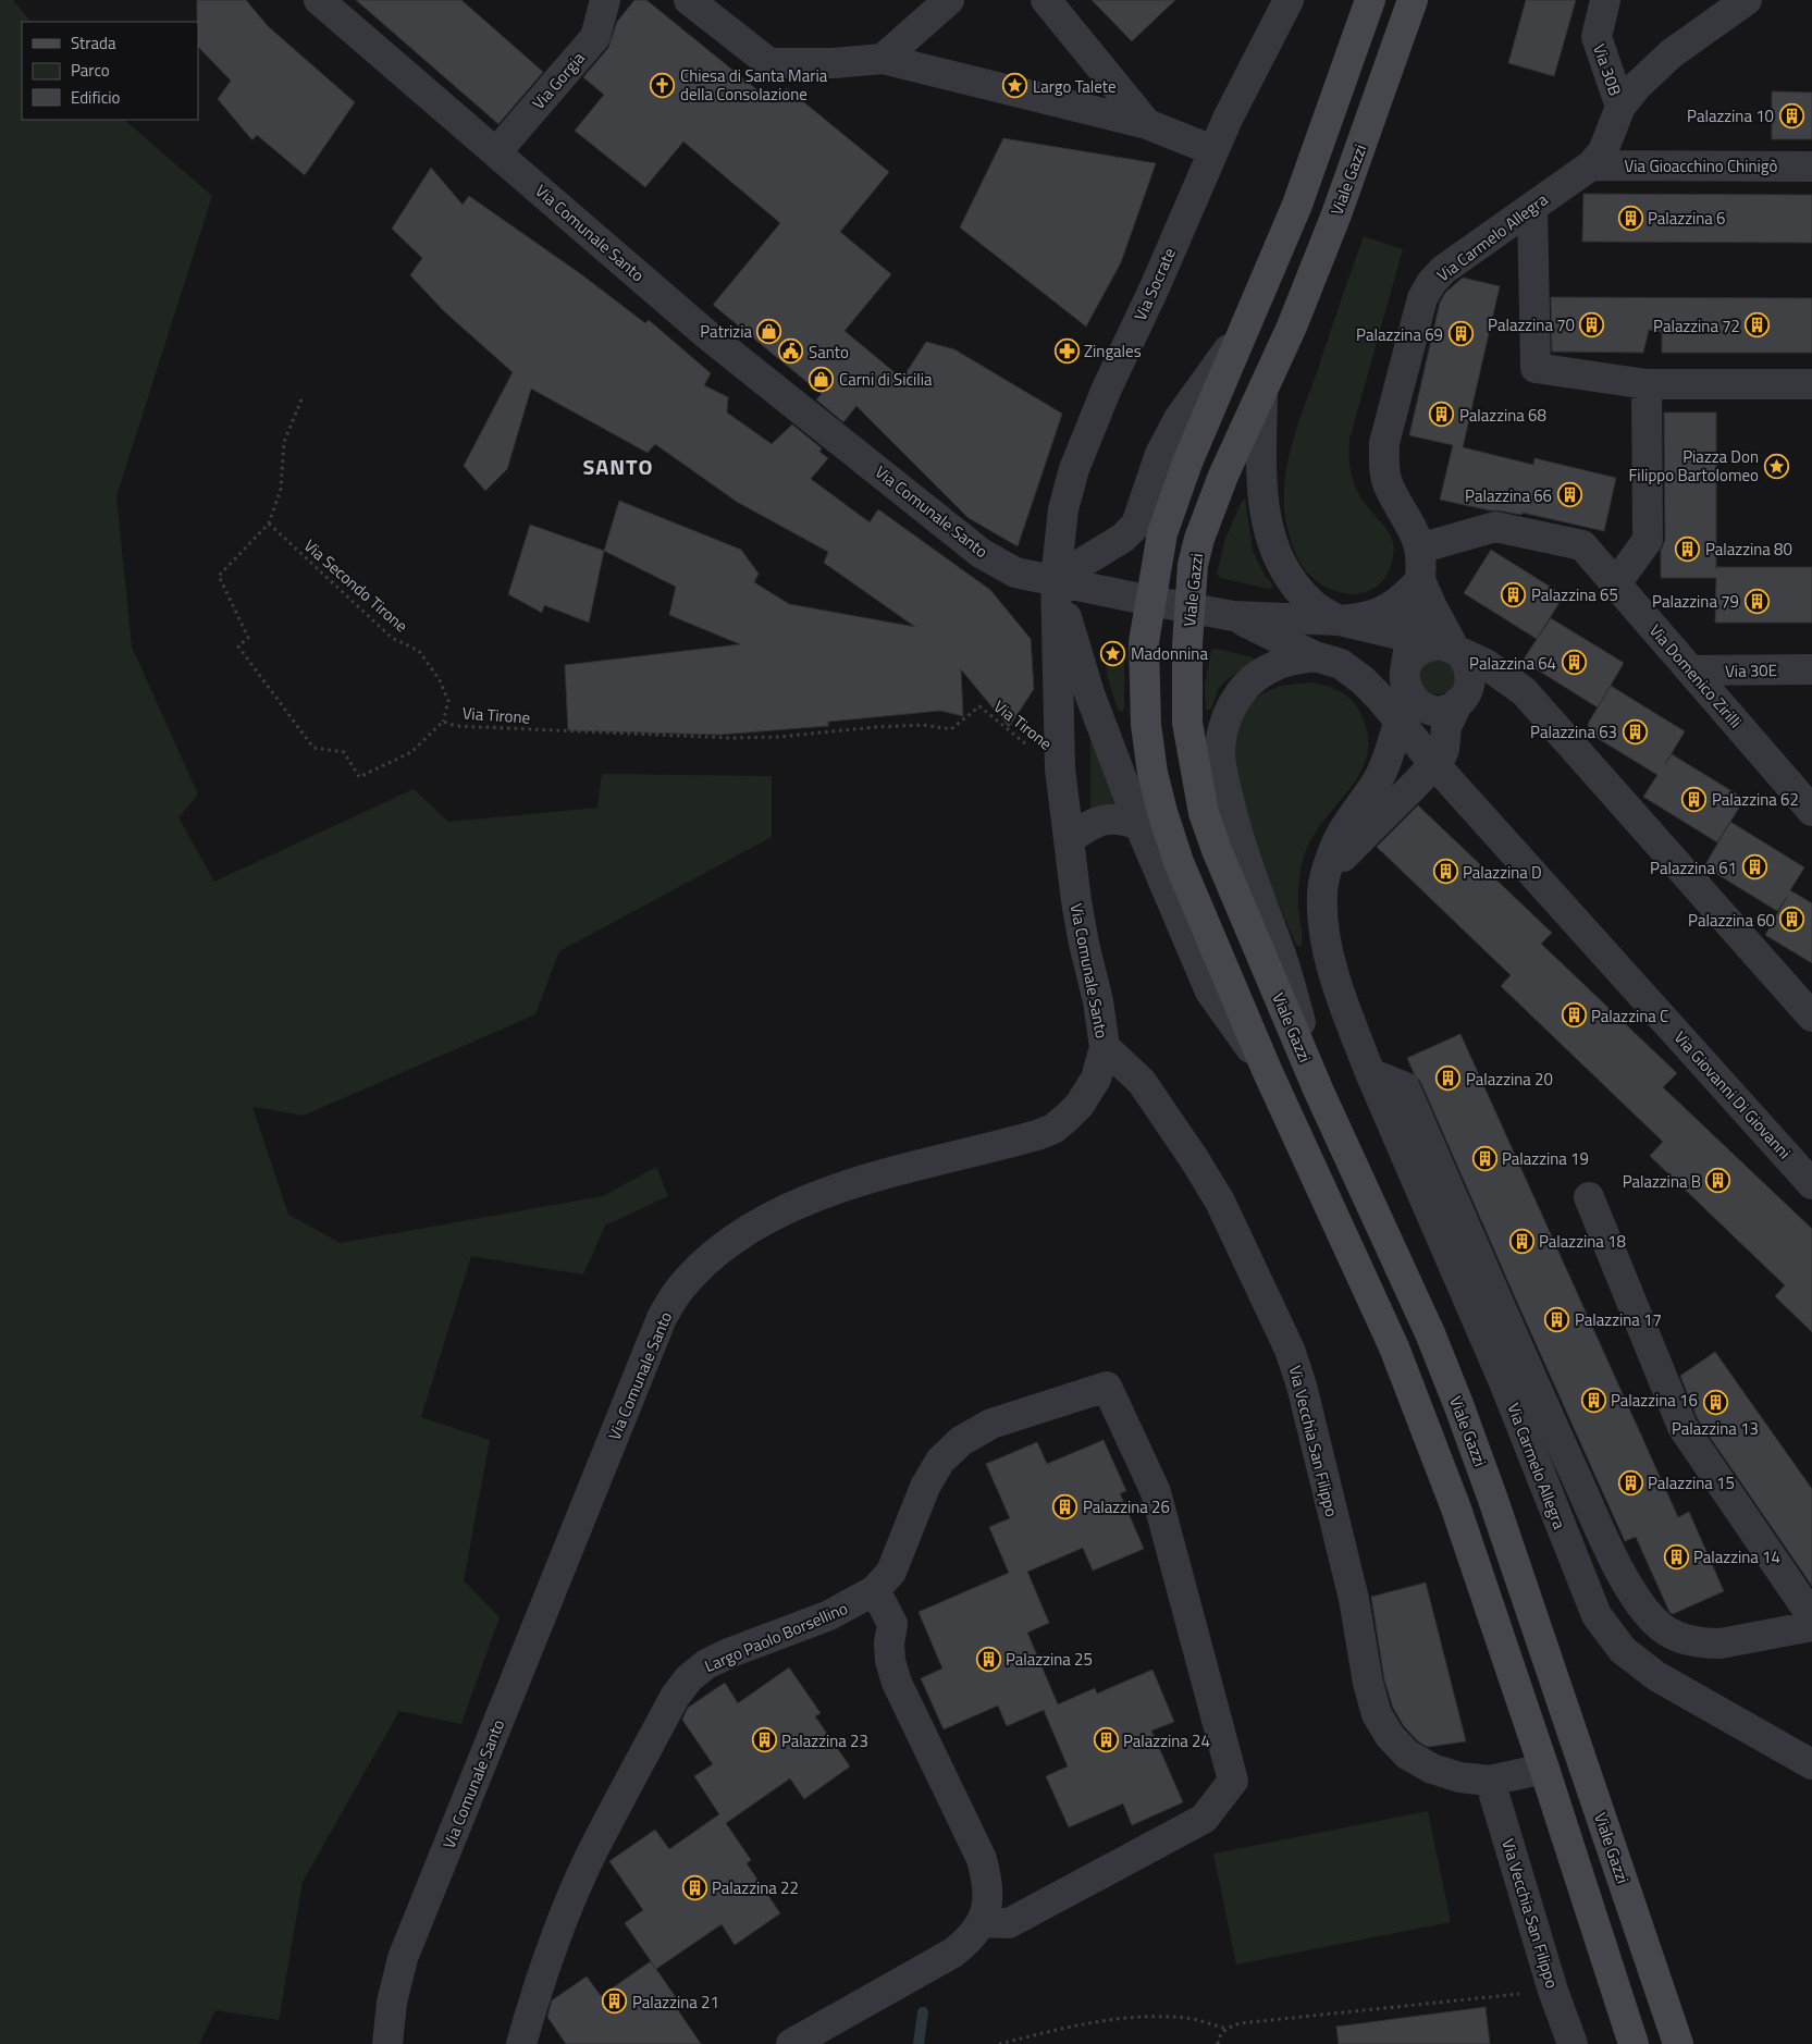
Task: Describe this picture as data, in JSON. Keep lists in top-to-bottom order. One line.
{"streets":{"main road":["Viale Gazzi"],"street":["Via 30B","Via Gorgia","Via Gioacchino Chinigò","Via Comunale Santo","Via Carmelo Allegra","Via Socrate","Via 30E","Via Domenico Zirilli","Via Giovanni Di Giovanni","Via Vecchia San Filippo","Largo Paolo Borsellino"],"path":["Via Secondo Tirone","Via Tirone"]},"crossings":[["Via 30B","Via Carmelo Allegra"],["Via Gorgia","Via Comunale Santo"],["Via Gioacchino Chinigò","Via Carmelo Allegra"],["Via Comunale Santo","Via Socrate"],["Via Comunale Santo","Via Tirone"],["Via Comunale Santo","Via Vecchia San Filippo"],["Via Carmelo Allegra","Via Domenico Zirilli"],["Via Carmelo Allegra","Via Giovanni Di Giovanni"],["Via Secondo Tirone","Via Tirone"],["Via 30E","Via Domenico Zirilli"]],"districts":["SANTO"],"places":{"church":["Chiesa di Santa Maria della Consolazione"],"place":["Largo Talete","Piazza Don Filippo Bartolomeo","Madonnina"],"building":["Palazzina 10","Palazzina 6","Palazzina 70","Palazzina 72","Palazzina 69","Palazzina 68","Palazzina 66","Palazzina 80","Palazzina 65","Palazzina 79","Palazzina 64","Palazzina 63","Palazzina 62","Palazzina 61","Palazzina D","Palazzina 60","Palazzina C","Palazzina 20","Palazzina 19","Palazzina B","Palazzina 18","Palazzina 17","Palazzina 16","Palazzina 13","Palazzina 15","Palazzina 26","Palazzina 14","Palazzina 25","Palazzina 23","Palazzina 24","Palazzina 22","Palazzina 21"],"shop":["Patrizia","Carni di Sicilia"],"pharmacy":["Zingales"],"public building":["Santo"]},"legend":["Strada","Parco","Edificio"]}
